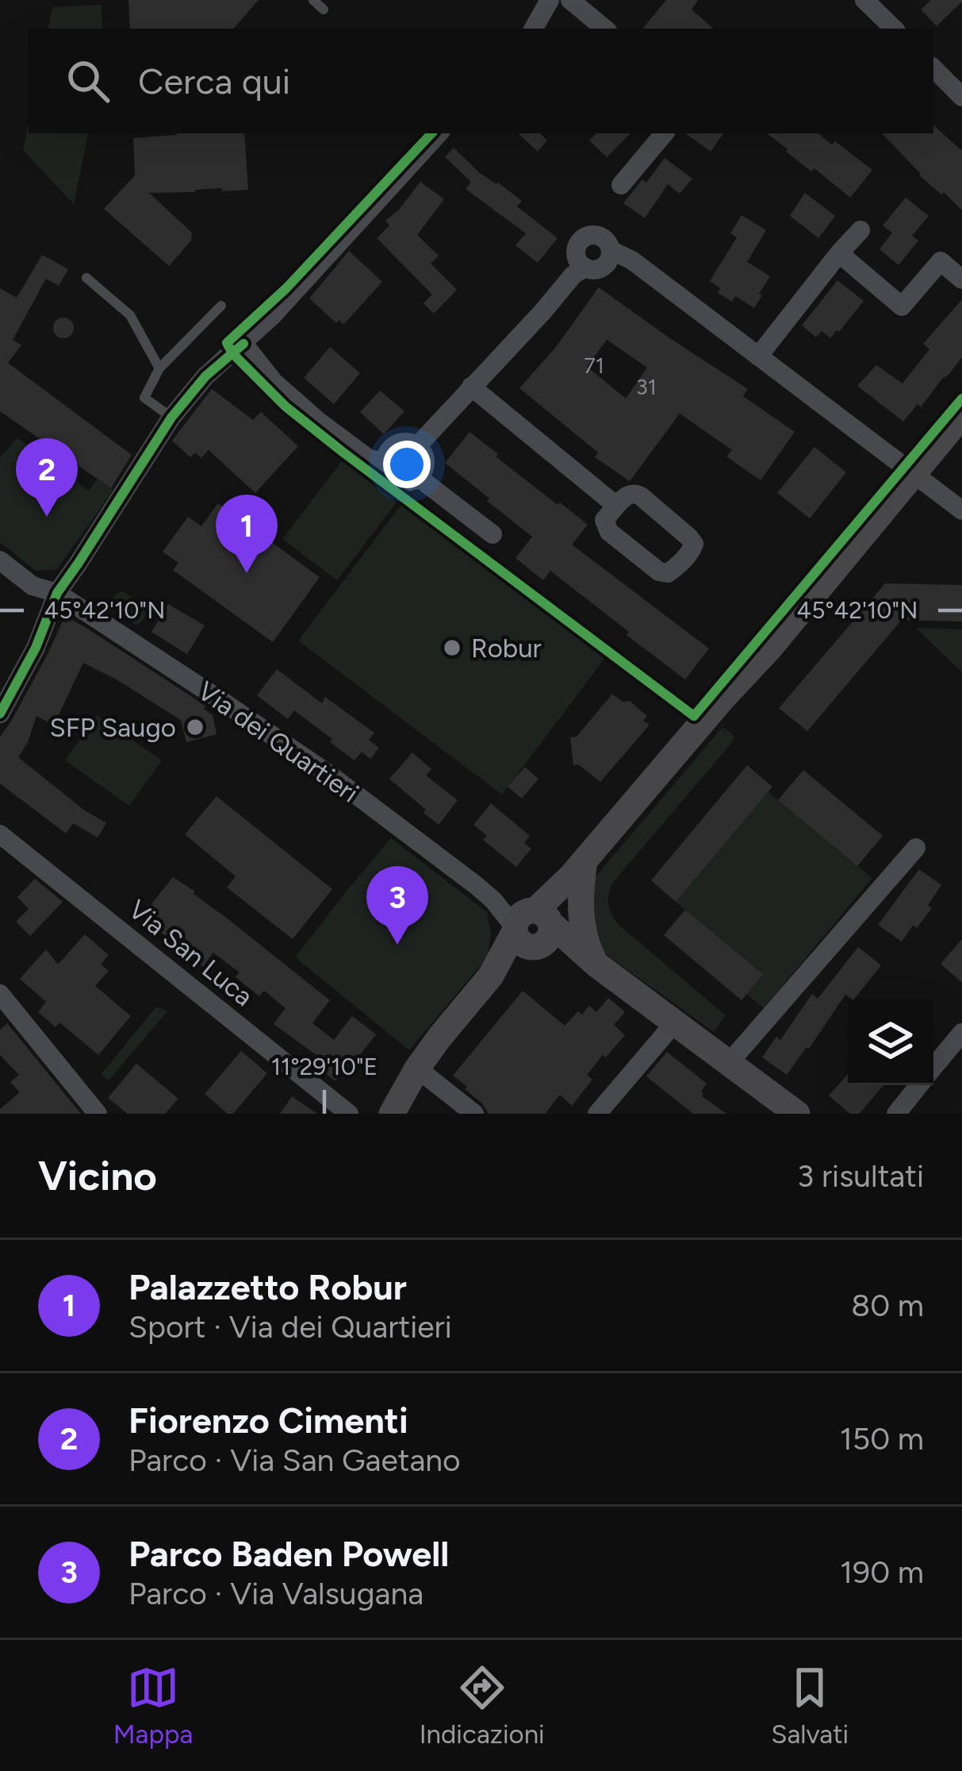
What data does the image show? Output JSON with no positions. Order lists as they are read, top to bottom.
{
  "streets": {
    "main road": ["Via dei Quartieri"],
    "street": ["Via San Luca"]
  },
  "places": ["Robur", "SFP Saugo"],
  "house_numbers": ["71", "31"],
  "page": {
    "search": "Cerca qui",
    "pins": ["2", "1", "3"],
    "heading": ["Vicino", "3 risultati"],
    "list": [
      {
        "mark": "1",
        "name": "Palazzetto Robur",
        "note": "Sport · Via dei Quartieri",
        "value": "80 m"
      },
      {
        "mark": "2",
        "name": "Fiorenzo Cimenti",
        "note": "Parco · Via San Gaetano",
        "value": "150 m"
      },
      {
        "mark": "3",
        "name": "Parco Baden Powell",
        "note": "Parco · Via Valsugana",
        "value": "190 m"
      }
    ],
    "nav": ["Mappa", "Indicazioni", "Salvati"]
  },
  "coordinates": ["45°42'10\"N", "11°29'10\"E"]
}
